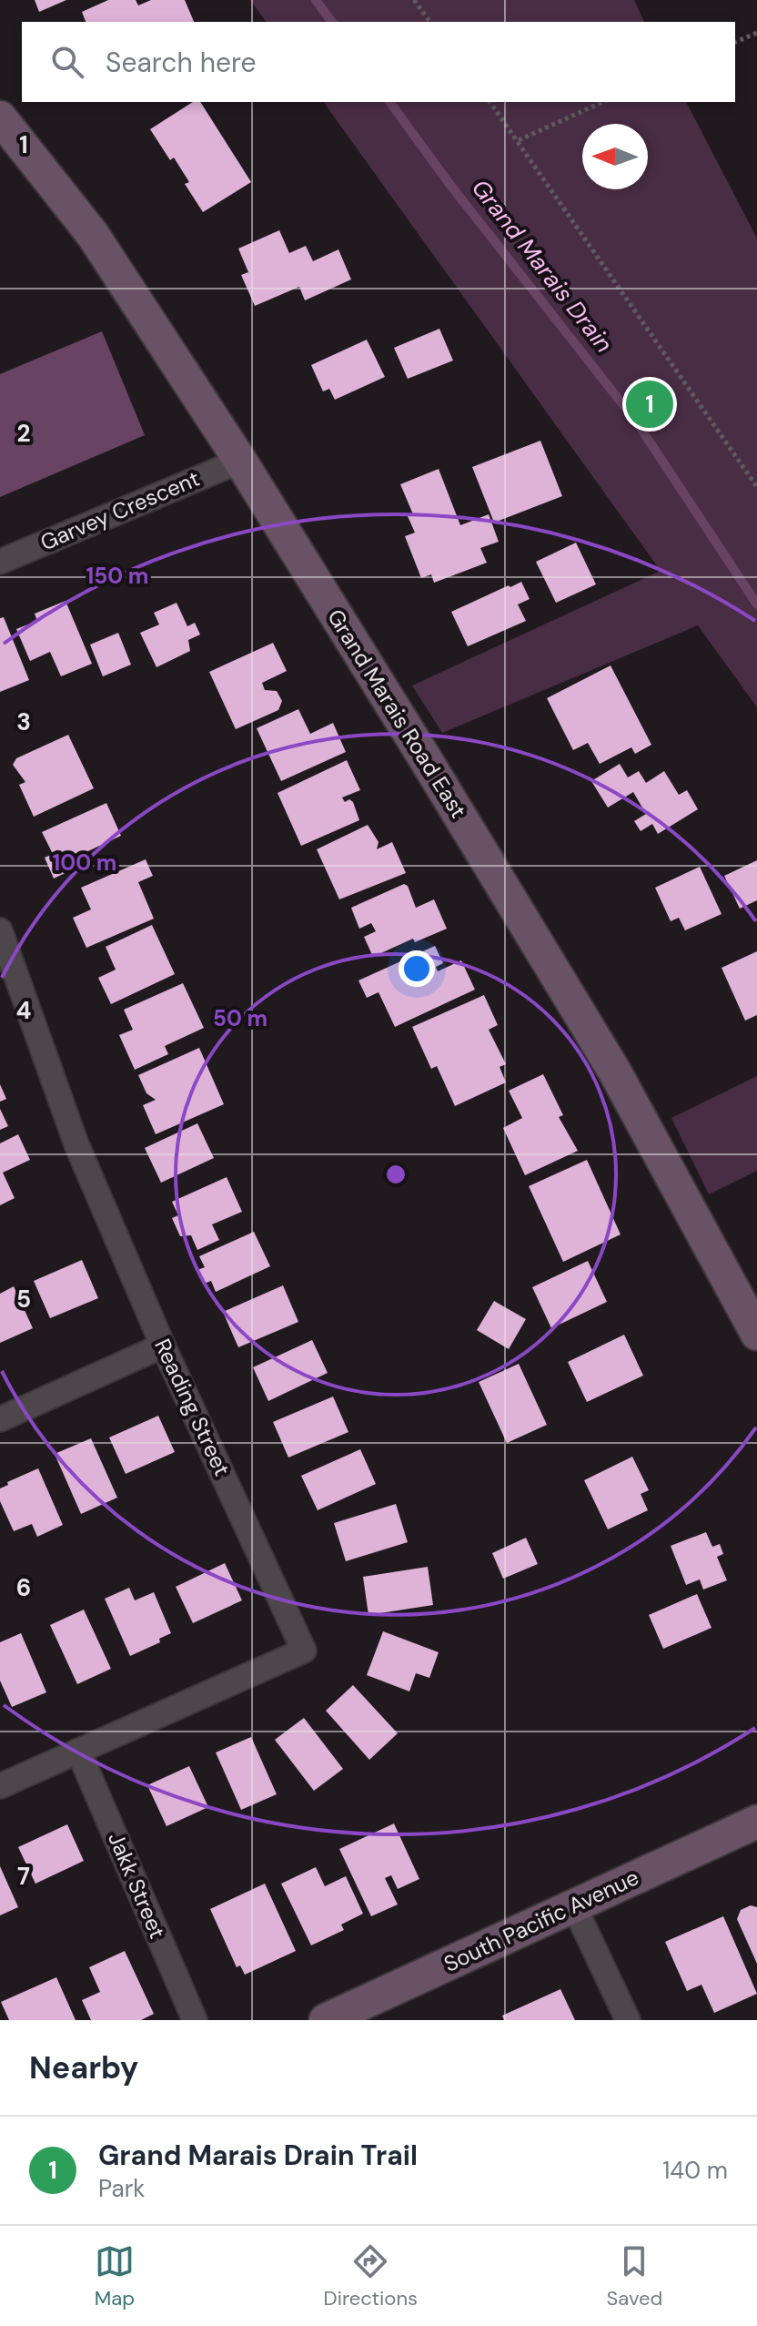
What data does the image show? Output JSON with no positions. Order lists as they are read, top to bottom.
{
  "streets": {
    "street": [
      "Garvey Crescent",
      "Grand Marais Road East",
      "Reading Street",
      "Jakk Street",
      "South Pacific Avenue"
    ]
  },
  "crossings": [
    ["Garvey Crescent", "Grand Marais Road East"],
    ["Reading Street", "Jakk Street"]
  ],
  "water": ["Grand Marais Drain"],
  "north": "left",
  "page": {
    "search": "Search here",
    "pins": "1",
    "heading": "Nearby",
    "list": [
      {
        "mark": "1",
        "name": "Grand Marais Drain Trail",
        "note": "Park",
        "value": "140 m"
      }
    ],
    "nav": ["Map", "Directions", "Saved"]
  },
  "grid": {
    "rows": [
      "1",
      "2",
      "3",
      "4",
      "5",
      "6",
      "7"
    ]
  },
  "rings": ["150 m", "100 m", "50 m"]
}
